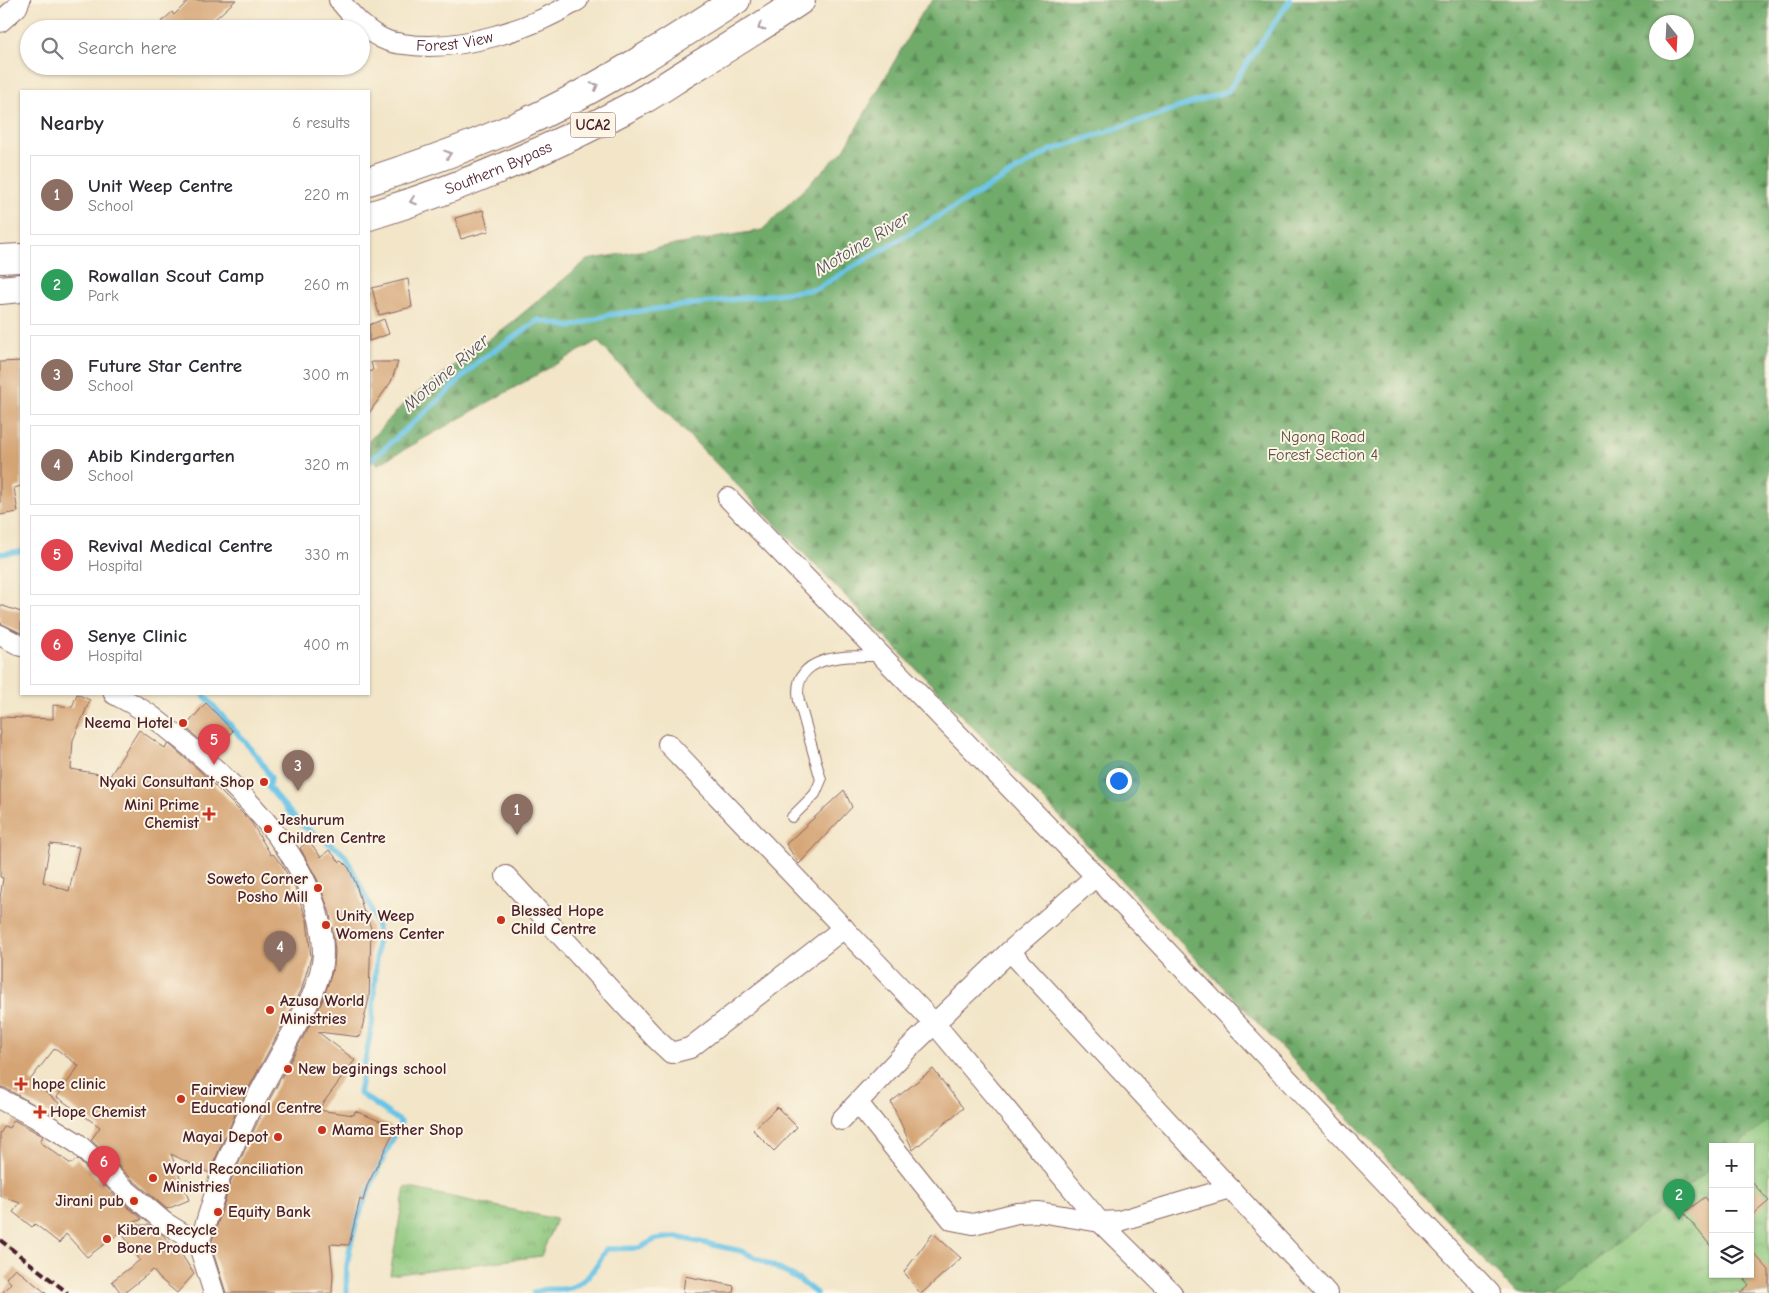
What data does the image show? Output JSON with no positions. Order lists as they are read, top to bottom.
{
  "streets": {
    "highway": ["UCA2", "Southern Bypass"],
    "street": ["Forest View"]
  },
  "water": ["Motoine River"],
  "parks": ["Ngong Road Forest Section 4"],
  "places": {
    "other": [
      "Neema Hotel",
      "Nyaki Consultant Shop",
      "Jeshurum Children Centre",
      "Soweto Corner Posho Mill",
      "Blessed Hope Child Centre",
      "Unity Weep Womens Center",
      "Azusa World Ministries",
      "New beginings school",
      "Fairview Educational Centre",
      "Mama Esther Shop",
      "Mayai Depot",
      "World Reconciliation Ministries",
      "Jirani pub",
      "Equity Bank",
      "Kibera Recycle Bone Products"
    ],
    "health": ["Mini Prime Chemist", "hope clinic", "Hope Chemist"]
  },
  "north": "bottom",
  "page": {
    "search": "Search here",
    "heading": ["Nearby", "6 results"],
    "list": [
      {
        "mark": "1",
        "name": "Unit Weep Centre",
        "note": "School",
        "value": "220 m"
      },
      {
        "mark": "2",
        "name": "Rowallan Scout Camp",
        "note": "Park",
        "value": "260 m"
      },
      {
        "mark": "3",
        "name": "Future Star Centre",
        "note": "School",
        "value": "300 m"
      },
      {
        "mark": "4",
        "name": "Abib Kindergarten",
        "note": "School",
        "value": "320 m"
      },
      {
        "mark": "5",
        "name": "Revival Medical Centre",
        "note": "Hospital",
        "value": "330 m"
      },
      {
        "mark": "6",
        "name": "Senye Clinic",
        "note": "Hospital",
        "value": "400 m"
      }
    ],
    "pins": [
      "5",
      "3",
      "1",
      "4",
      "6",
      "2"
    ],
    "map_buttons": ["+", "−"]
  }
}
